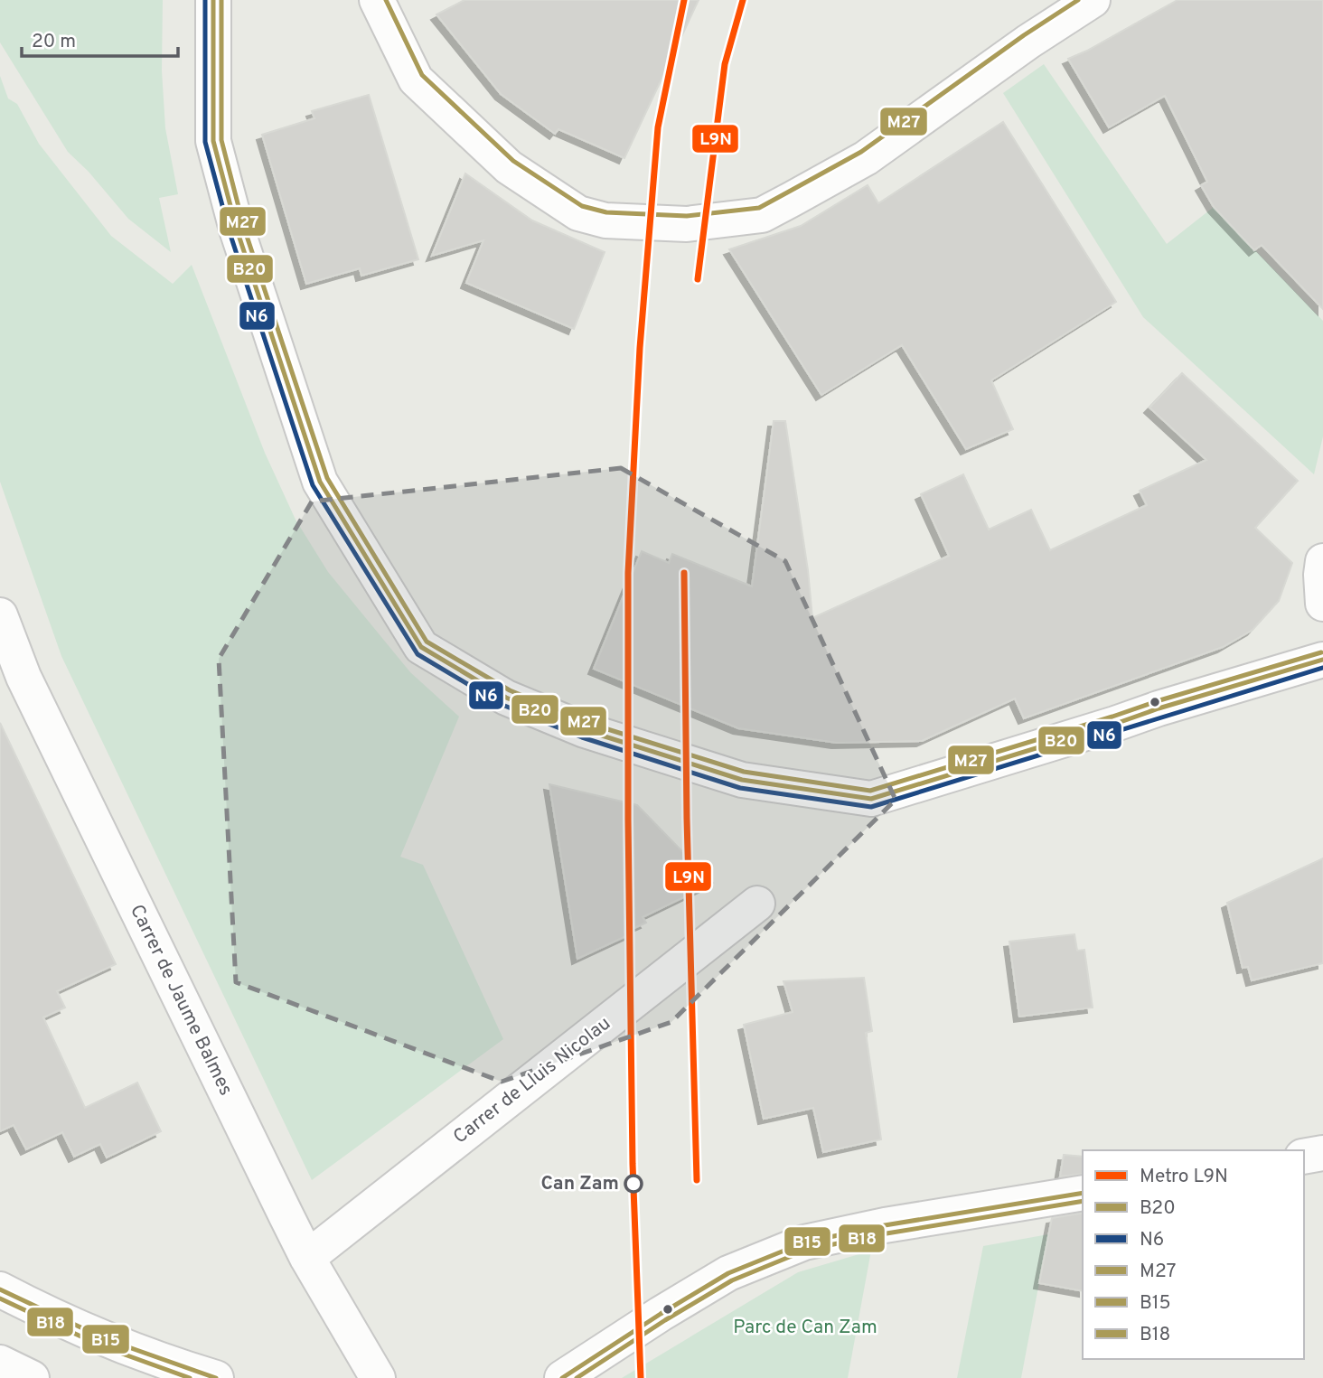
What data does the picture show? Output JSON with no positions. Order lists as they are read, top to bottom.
{
  "streets": {
    "street": ["Carrer de Jaume Balmes", "Carrer de Lluis Nicolau"]
  },
  "crossings": [
    ["Carrer de Jaume Balmes", "Carrer de Lluis Nicolau"]
  ],
  "parks": ["Parc de Can Zam"],
  "places": ["Can Zam"],
  "lines": [
    "metro line L9N",
    "transit line B20",
    "transit line N6",
    "transit line M27",
    "transit line B15",
    "transit line B18"
  ],
  "legend": [
    "Metro L9N",
    "B20",
    "N6",
    "M27",
    "B15",
    "B18"
  ],
  "scale_bar": "20 m"
}
